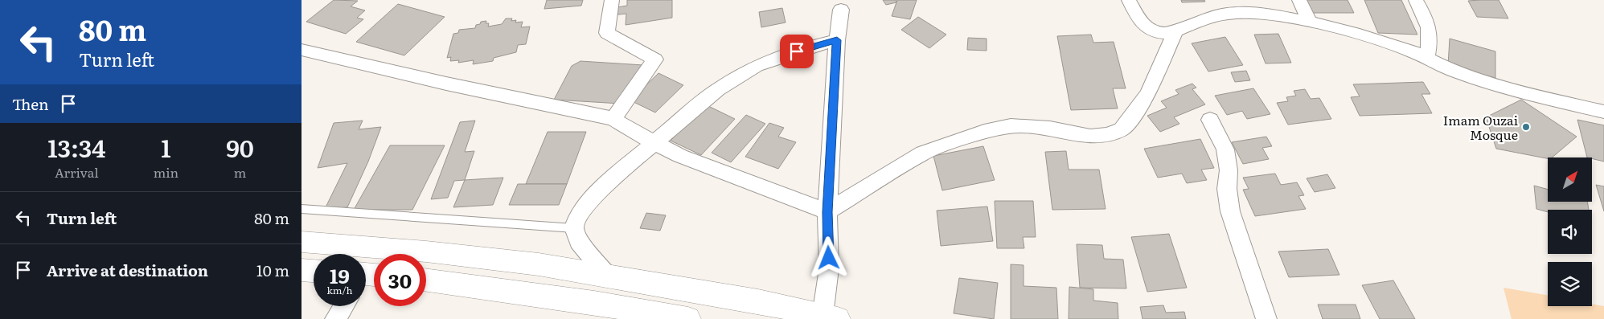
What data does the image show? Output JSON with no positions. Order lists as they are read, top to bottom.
{
  "places": ["Imam Ouzai Mosque"],
  "north": "top right",
  "page": {
    "turn": ["80 m", "Turn left"],
    "then": "Then",
    "eta": [
      "13:34",
      "Arrival",
      "1",
      "min",
      "90",
      "m"
    ],
    "list": [
      {
        "name": "Turn left",
        "value": "80 m"
      },
      {
        "name": "Arrive at destination",
        "value": "10 m"
      }
    ],
    "speed": "19 km/h",
    "limit": "30"
  }
}
